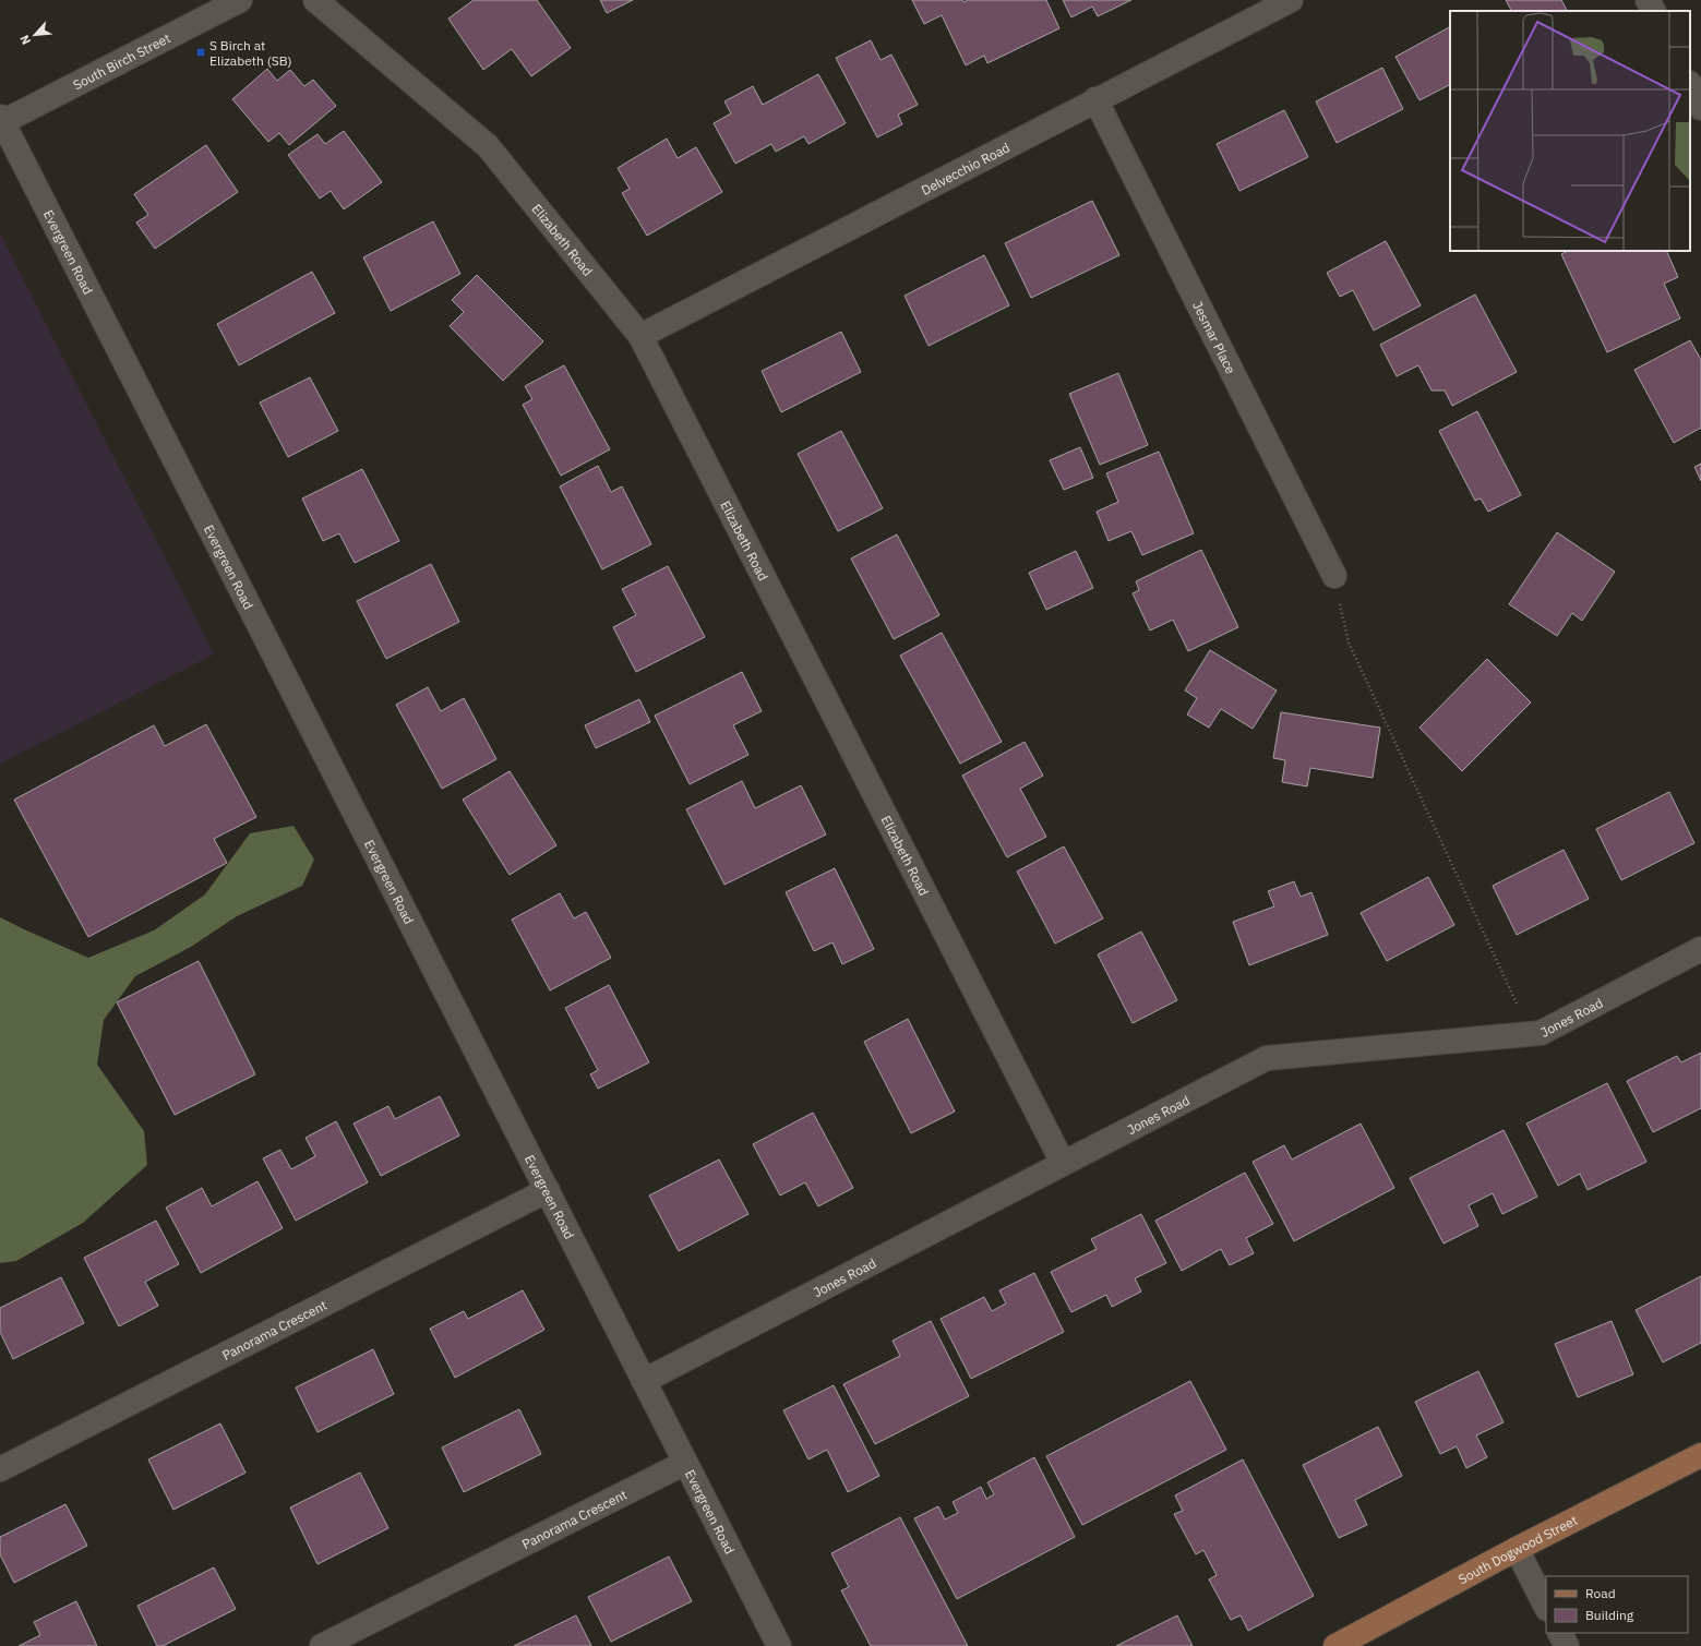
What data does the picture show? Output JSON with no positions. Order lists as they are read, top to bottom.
{
  "streets": {
    "main road": ["South Dogwood Street"],
    "street": [
      "South Birch Street",
      "Delvecchio Road",
      "Elizabeth Road",
      "Evergreen Road",
      "Jesmar Place",
      "Jones Road",
      "Panorama Crescent"
    ]
  },
  "crossings": [
    ["South Birch Street", "Evergreen Road"],
    ["Delvecchio Road", "Elizabeth Road"],
    ["Delvecchio Road", "Jesmar Place"],
    ["Elizabeth Road", "Jones Road"],
    ["Evergreen Road", "Jones Road"],
    ["Evergreen Road", "Panorama Crescent"]
  ],
  "places": {
    "transit": ["S Birch at Elizabeth (SB)"]
  },
  "legend": ["Road", "Building"],
  "north": "bottom left"
}
